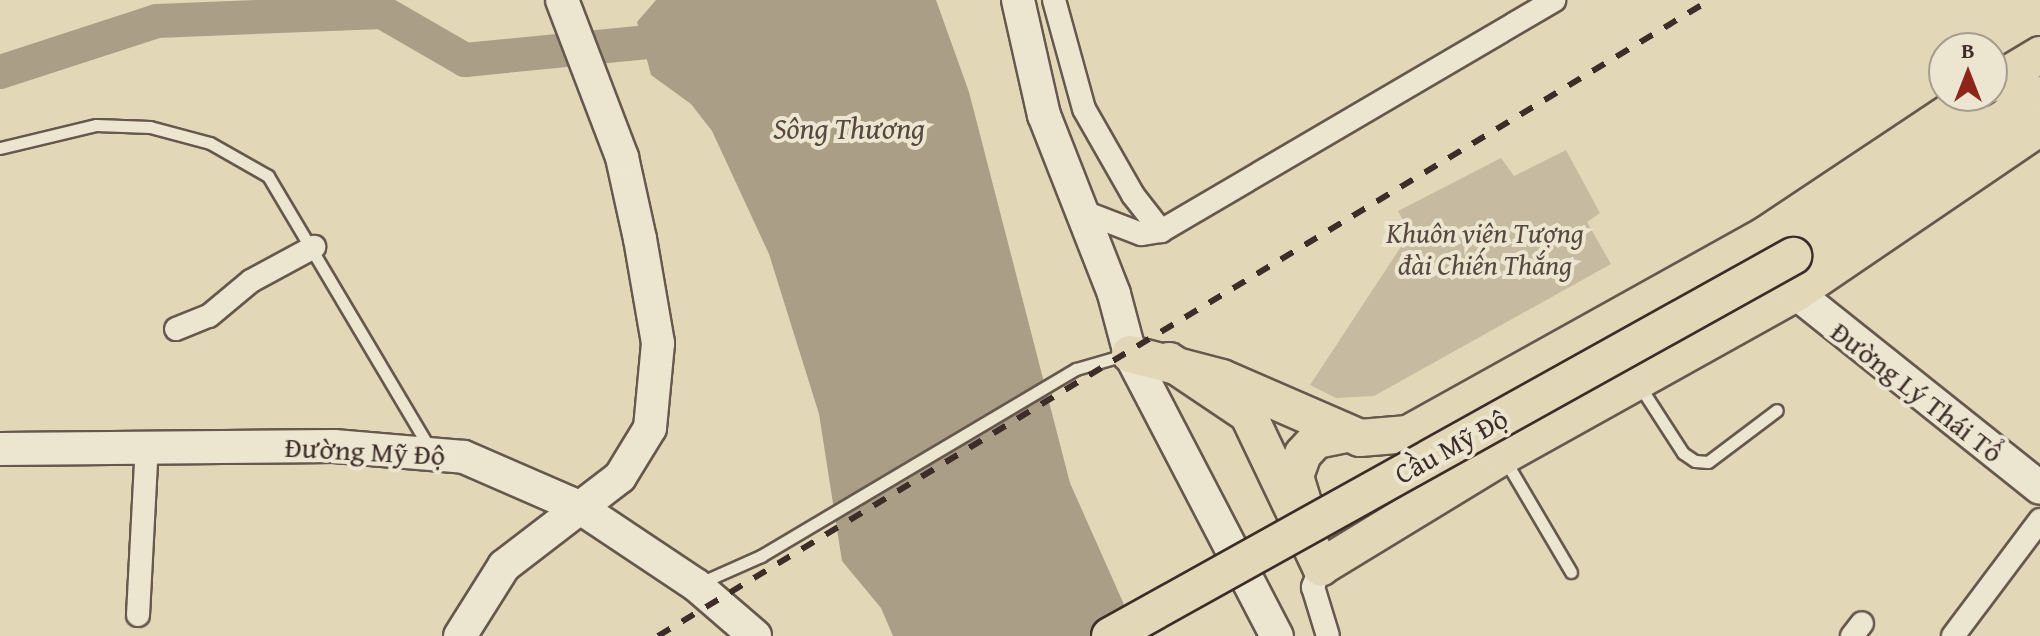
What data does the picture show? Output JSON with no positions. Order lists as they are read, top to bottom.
{
  "streets": {
    "main road": ["Cầu Mỹ Độ"],
    "street": ["Đường Lý Thái Tổ", "Đường Mỹ Độ"]
  },
  "water": ["Sông Thương"],
  "parks": ["Khuôn viên Tượng đài Chiến Thắng"],
  "north": "top"
}
